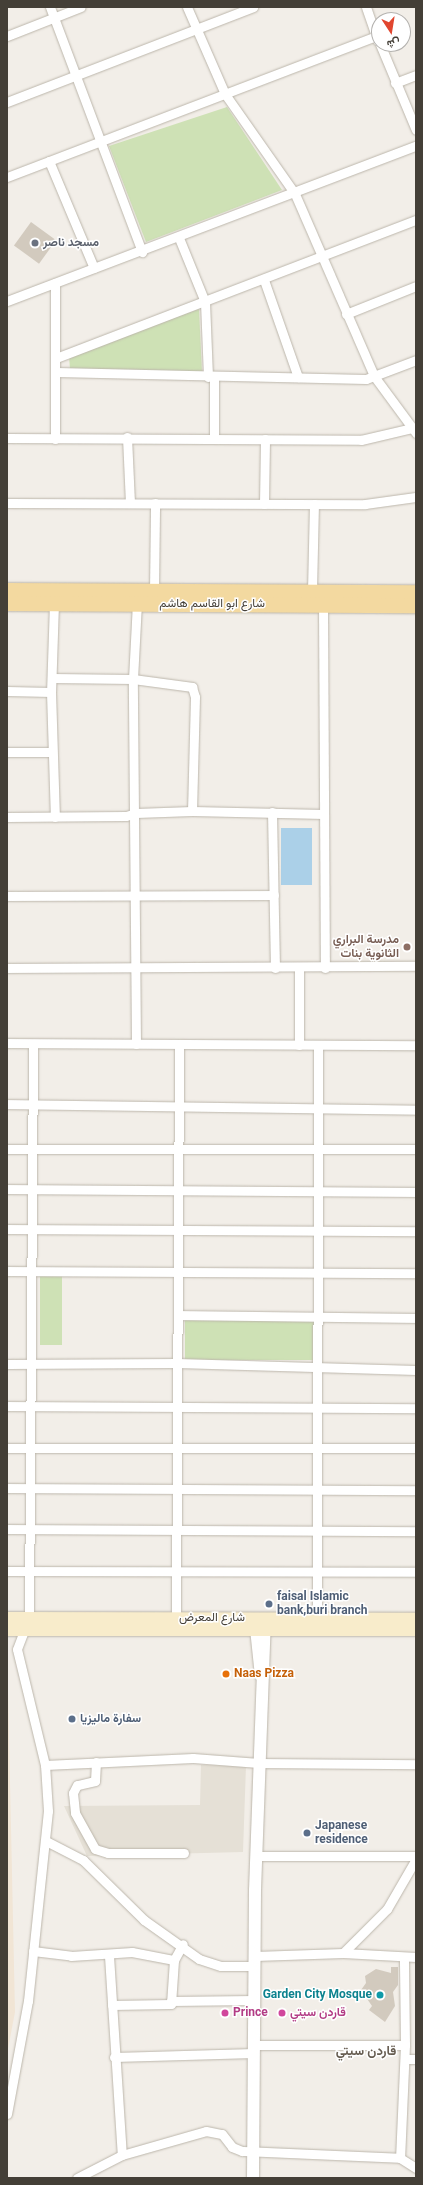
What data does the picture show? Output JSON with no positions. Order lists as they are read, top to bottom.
{
  "streets": {
    "main road": ["شارع ابو القاسم هاشم", "شارع المعرض"]
  },
  "districts": ["قاردن سيتي"],
  "places": [
    "مسجد ناصر",
    "مدرسة البراري الثانوية بنات",
    "faisal Islamic bank,buri branch",
    "Naas Pizza",
    "سفارة ماليزيا",
    "Japanese residence",
    "Garden City Mosque",
    "Prince",
    "قاردن سيتي"
  ],
  "north": "bottom"
}
